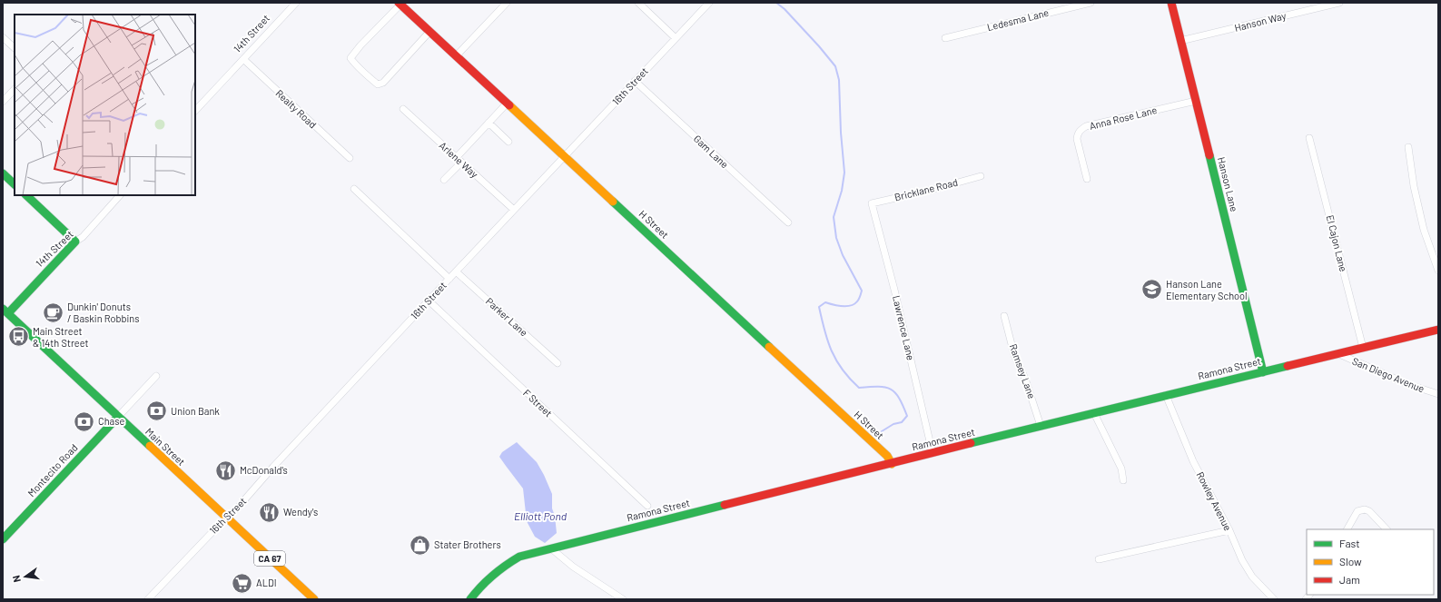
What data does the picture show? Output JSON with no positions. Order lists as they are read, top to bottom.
{
  "streets": {
    "main road": [
      "14th Street",
      "Hanson Lane",
      "H Street",
      "Ramona Street",
      "Main Street",
      "Montecito Road",
      "CA 67"
    ],
    "street": [
      "Ledesma Lane",
      "Hanson Way",
      "16th Street",
      "Realty Road",
      "Anna Rose Lane",
      "Gam Lane",
      "Arlene Way",
      "Bricklane Road",
      "El Cajon Lane",
      "Parker Lane",
      "Lawrence Lane",
      "Ramsey Lane",
      "San Diego Avenue",
      "F Street",
      "Rowley Avenue"
    ]
  },
  "crossings": [
    ["Hanson Way", "Hanson Lane"],
    ["14th Street", "Realty Road"],
    ["14th Street", "Main Street"],
    ["16th Street", "Gam Lane"],
    ["16th Street", "Arlene Way"],
    ["16th Street", "H Street"],
    ["16th Street", "Parker Lane"],
    ["16th Street", "F Street"],
    ["16th Street", "Main Street"],
    ["Anna Rose Lane", "Hanson Lane"],
    ["Hanson Lane", "Ramona Street"],
    ["Bricklane Road", "Lawrence Lane"],
    ["H Street", "Ramona Street"],
    ["El Cajon Lane", "Ramona Street"],
    ["Lawrence Lane", "Ramona Street"],
    ["Ramona Street", "Ramsey Lane"],
    ["Ramona Street", "San Diego Avenue"],
    ["Ramona Street", "Rowley Avenue"],
    ["Main Street", "Montecito Road"]
  ],
  "water": ["Elliott Pond"],
  "places": {
    "school or university": ["Hanson Lane Elementary School"],
    "cafe": ["Dunkin' Donuts / Baskin Robbins"],
    "bus stop": ["Main Street & 14th Street"],
    "bank": ["Union Bank", "Chase"],
    "restaurant": ["McDonald's", "Wendy's"],
    "shop": ["Stater Brothers"],
    "supermarket": ["ALDI"]
  },
  "legend": ["Fast", "Slow", "Jam"],
  "north": "left"
}
